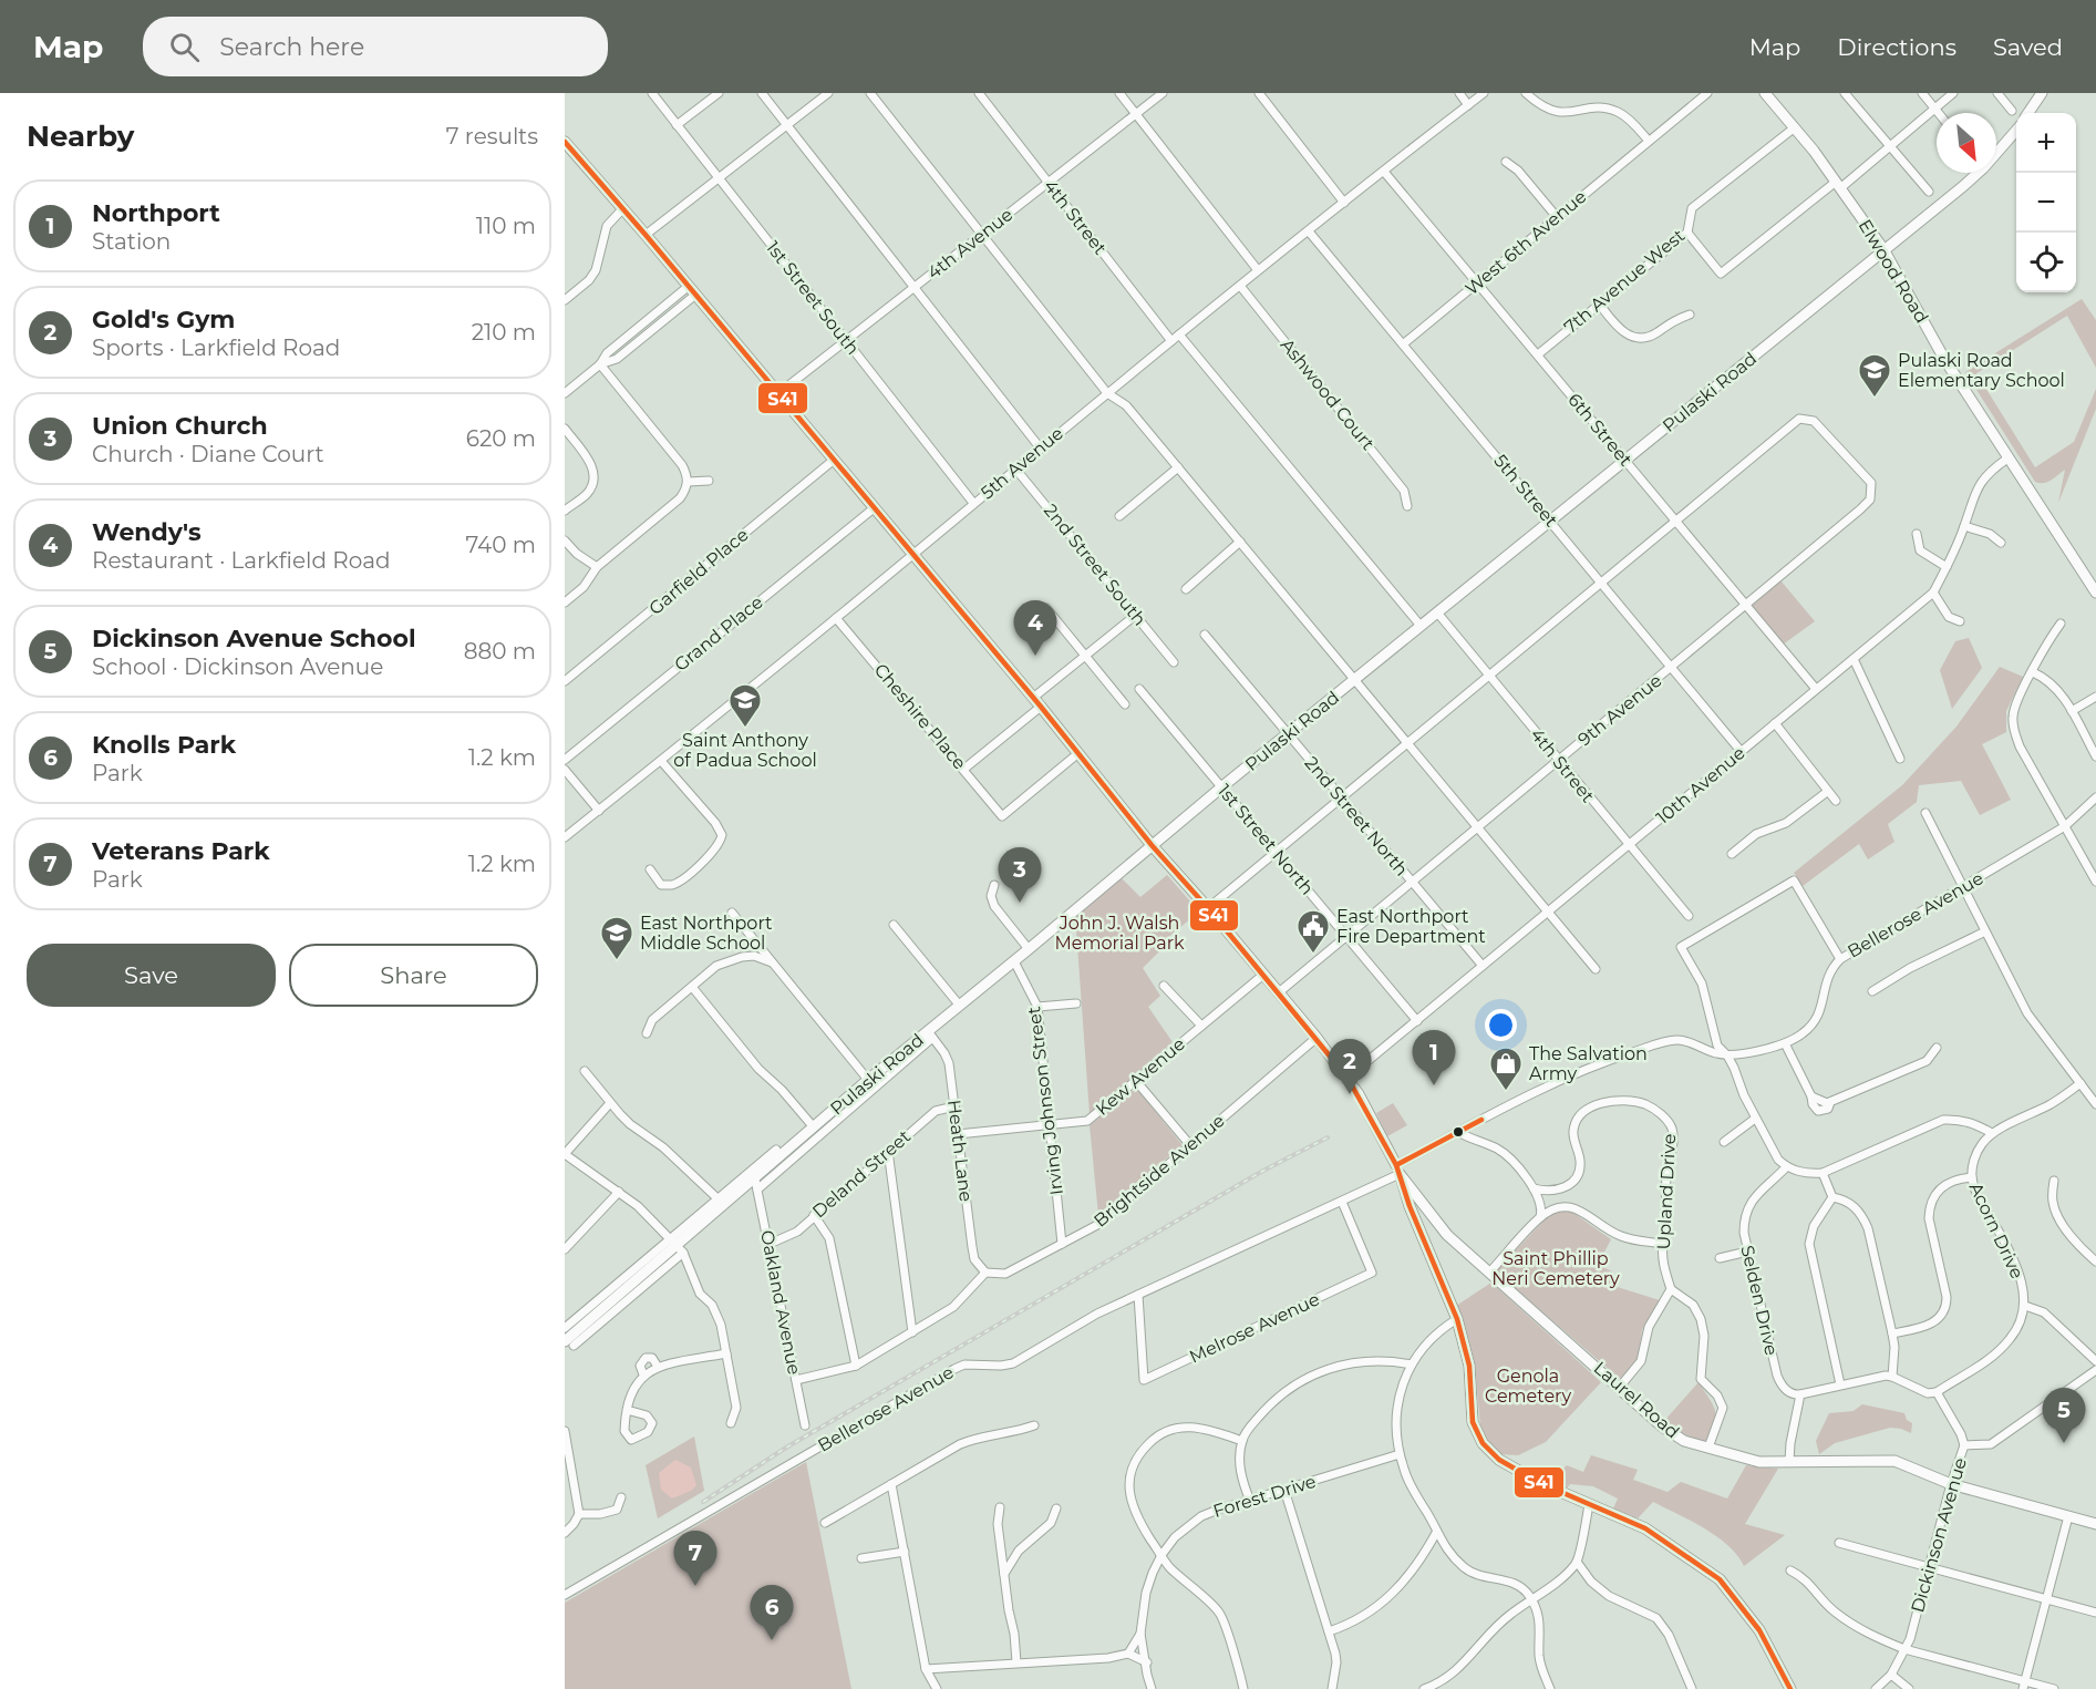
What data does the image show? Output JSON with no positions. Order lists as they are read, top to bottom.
{
  "streets": {
    "main road": ["Elwood Road", "Pulaski Road", "Laurel Road"],
    "street": [
      "4th Street",
      "West 6th Avenue",
      "4th Avenue",
      "7th Avenue West",
      "1st Street South",
      "Ashwood Court",
      "6th Street",
      "5th Avenue",
      "5th Street",
      "2nd Street South",
      "Garfield Place",
      "Grand Place",
      "9th Avenue",
      "Cheshire Place",
      "10th Avenue",
      "2nd Street North",
      "1st Street North",
      "Bellerose Avenue",
      "Kew Avenue",
      "Irving Johnson Street",
      "Heath Lane",
      "Brightside Avenue",
      "Deland Street",
      "Upland Drive",
      "Acorn Drive",
      "Selden Drive",
      "Oakland Avenue",
      "Melrose Avenue",
      "Forest Drive",
      "Dickinson Avenue"
    ]
  },
  "crossings": [
    ["4th Street", "4th Avenue"],
    ["4th Street", "Pulaski Road"],
    ["4th Street", "5th Avenue"],
    ["4th Street", "9th Avenue"],
    ["4th Street", "10th Avenue"],
    ["West 6th Avenue", "6th Street"],
    ["West 6th Avenue", "5th Street"],
    ["4th Avenue", "1st Street South"],
    ["Elwood Road", "7th Avenue West"],
    ["Elwood Road", "Pulaski Road"],
    ["Elwood Road", "10th Avenue"],
    ["7th Avenue West", "6th Street"],
    ["1st Street South", "5th Avenue"],
    ["Pulaski Road", "6th Street"],
    ["Pulaski Road", "5th Street"],
    ["Pulaski Road", "2nd Street North"],
    ["Pulaski Road", "1st Street North"],
    ["Pulaski Road", "Irving Johnson Street"],
    ["Pulaski Road", "Heath Lane"],
    ["Pulaski Road", "Oakland Avenue"],
    ["Ashwood Court", "5th Avenue"],
    ["6th Street", "5th Avenue"],
    ["6th Street", "9th Avenue"],
    ["6th Street", "10th Avenue"],
    ["5th Avenue", "5th Street"],
    ["5th Avenue", "2nd Street South"],
    ["5th Avenue", "Cheshire Place"],
    ["5th Street", "9th Avenue"],
    ["5th Street", "10th Avenue"],
    ["9th Avenue", "2nd Street North"],
    ["9th Avenue", "1st Street North"],
    ["10th Avenue", "2nd Street North"],
    ["10th Avenue", "1st Street North"],
    ["Bellerose Avenue", "Melrose Avenue"],
    ["Bellerose Avenue", "Laurel Road"],
    ["Kew Avenue", "Irving Johnson Street"],
    ["Kew Avenue", "Heath Lane"],
    ["Irving Johnson Street", "Brightside Avenue"],
    ["Heath Lane", "Brightside Avenue"],
    ["Heath Lane", "Deland Street"],
    ["Deland Street", "Oakland Avenue"],
    ["Laurel Road", "Dickinson Avenue"]
  ],
  "parks": ["John J. Walsh Memorial Park", "Saint Phillip Neri Cemetery", "Genola Cemetery"],
  "places": {
    "school or university": ["Pulaski Road Elementary School", "Saint Anthony of Padua School", "East Northport Middle School"],
    "public building": ["East Northport Fire Department"],
    "shop": ["The Salvation Army"]
  },
  "lines": ["transit line S41"],
  "north": "bottom right",
  "page": {
    "header": "Map",
    "search": "Search here",
    "nav": ["Map", "Directions", "Saved"],
    "heading": ["Nearby", "7 results"],
    "map_buttons": ["+", "−"],
    "list": [
      {
        "mark": "1",
        "name": "Northport",
        "note": "Station",
        "value": "110 m"
      },
      {
        "mark": "2",
        "name": "Gold's Gym",
        "note": "Sports · Larkfield Road",
        "value": "210 m"
      },
      {
        "mark": "3",
        "name": "Union Church",
        "note": "Church · Diane Court",
        "value": "620 m"
      },
      {
        "mark": "4",
        "name": "Wendy's",
        "note": "Restaurant · Larkfield Road",
        "value": "740 m"
      },
      {
        "mark": "5",
        "name": "Dickinson Avenue School",
        "note": "School · Dickinson Avenue",
        "value": "880 m"
      },
      {
        "mark": "6",
        "name": "Knolls Park",
        "note": "Park",
        "value": "1.2 km"
      },
      {
        "mark": "7",
        "name": "Veterans Park",
        "note": "Park",
        "value": "1.2 km"
      }
    ],
    "pins": [
      "4",
      "3",
      "1",
      "2",
      "5",
      "7",
      "6"
    ],
    "buttons": ["Save", "Share"]
  }
}
